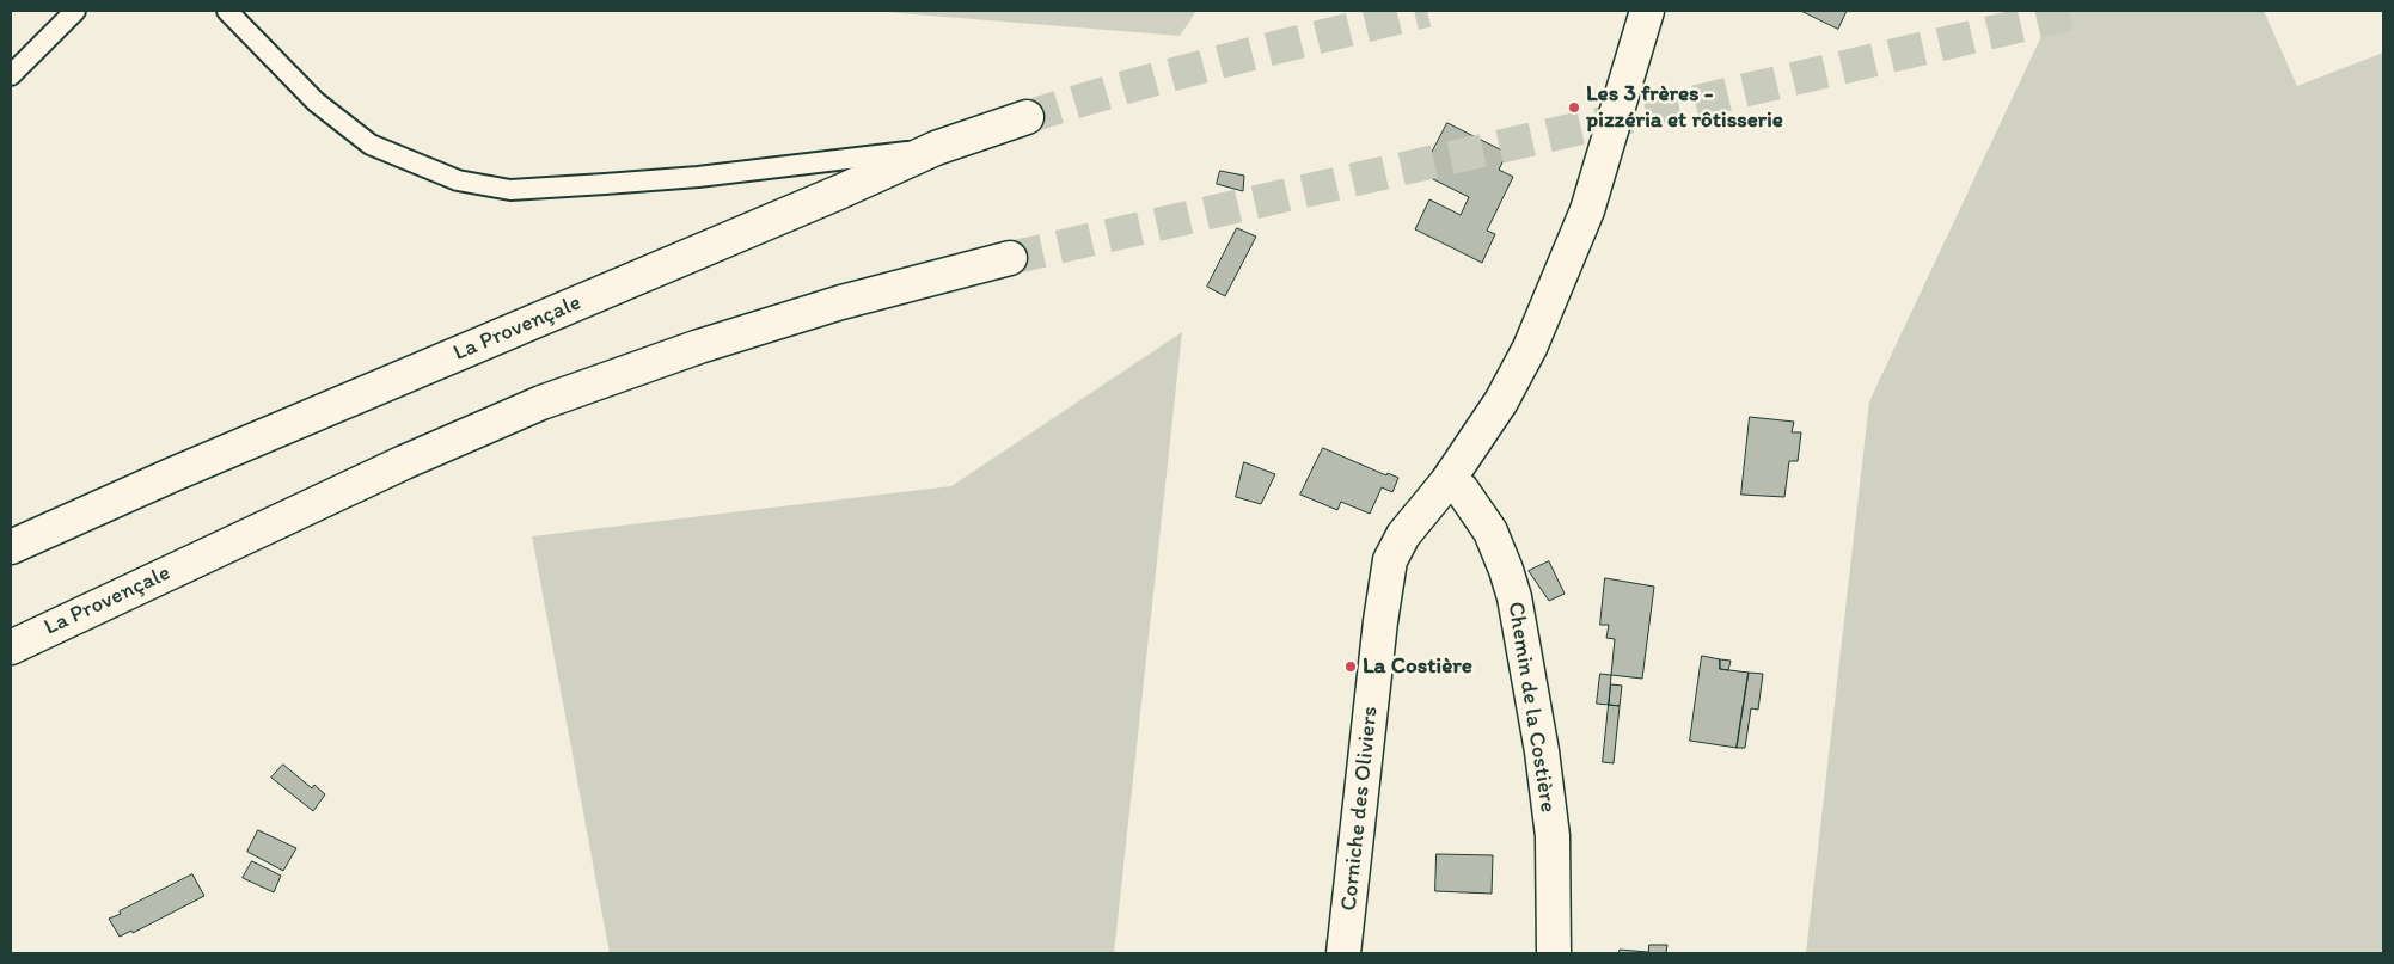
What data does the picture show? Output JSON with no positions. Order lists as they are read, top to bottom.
{
  "streets": {
    "main road": ["La Provençale", "Chemin de la Costière", "Corniche des Oliviers"]
  },
  "crossings": [
    ["Chemin de la Costière", "Corniche des Oliviers"]
  ],
  "places": ["Les 3 frères - pizzéria et rôtisserie", "La Costière"]
}
